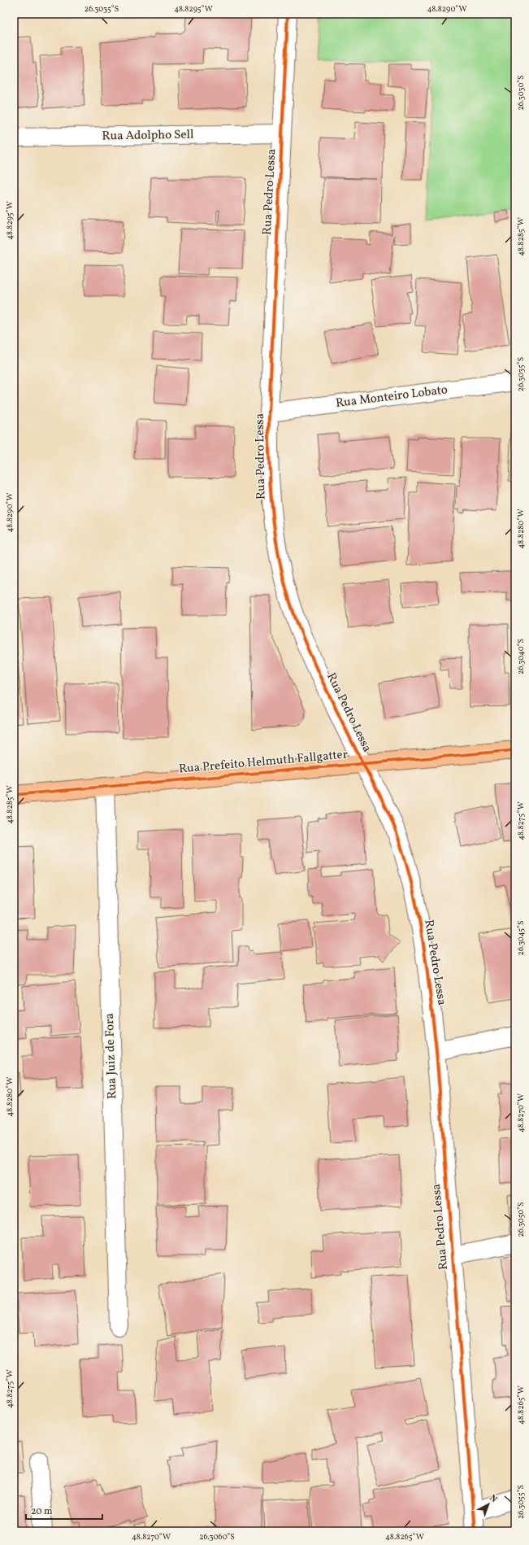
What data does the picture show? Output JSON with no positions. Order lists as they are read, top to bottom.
{
  "streets": {
    "main road": ["Rua Prefeito Helmuth Fallgatter"],
    "street": [
      "Rua Adolpho Sell",
      "Rua Pedro Lessa",
      "Rua Monteiro Lobato",
      "Rua Juiz de Fora"
    ]
  },
  "crossings": [
    ["Rua Adolpho Sell", "Rua Pedro Lessa"],
    ["Rua Pedro Lessa", "Rua Monteiro Lobato"],
    ["Rua Pedro Lessa", "Rua Prefeito Helmuth Fallgatter"],
    ["Rua Prefeito Helmuth Fallgatter", "Rua Juiz de Fora"]
  ],
  "scale_bar": "20 m",
  "north": "top right",
  "coordinates": [
    "26.3035°S",
    "48.8295°W",
    "48.8290°W",
    "26.3030°S",
    "48.8285°W",
    "48.8280°W",
    "26.3040°S",
    "48.8275°W",
    "26.3045°S",
    "48.8270°W",
    "26.3050°S",
    "48.8265°W",
    "26.3055°S",
    "26.3060°S"
  ]
}
